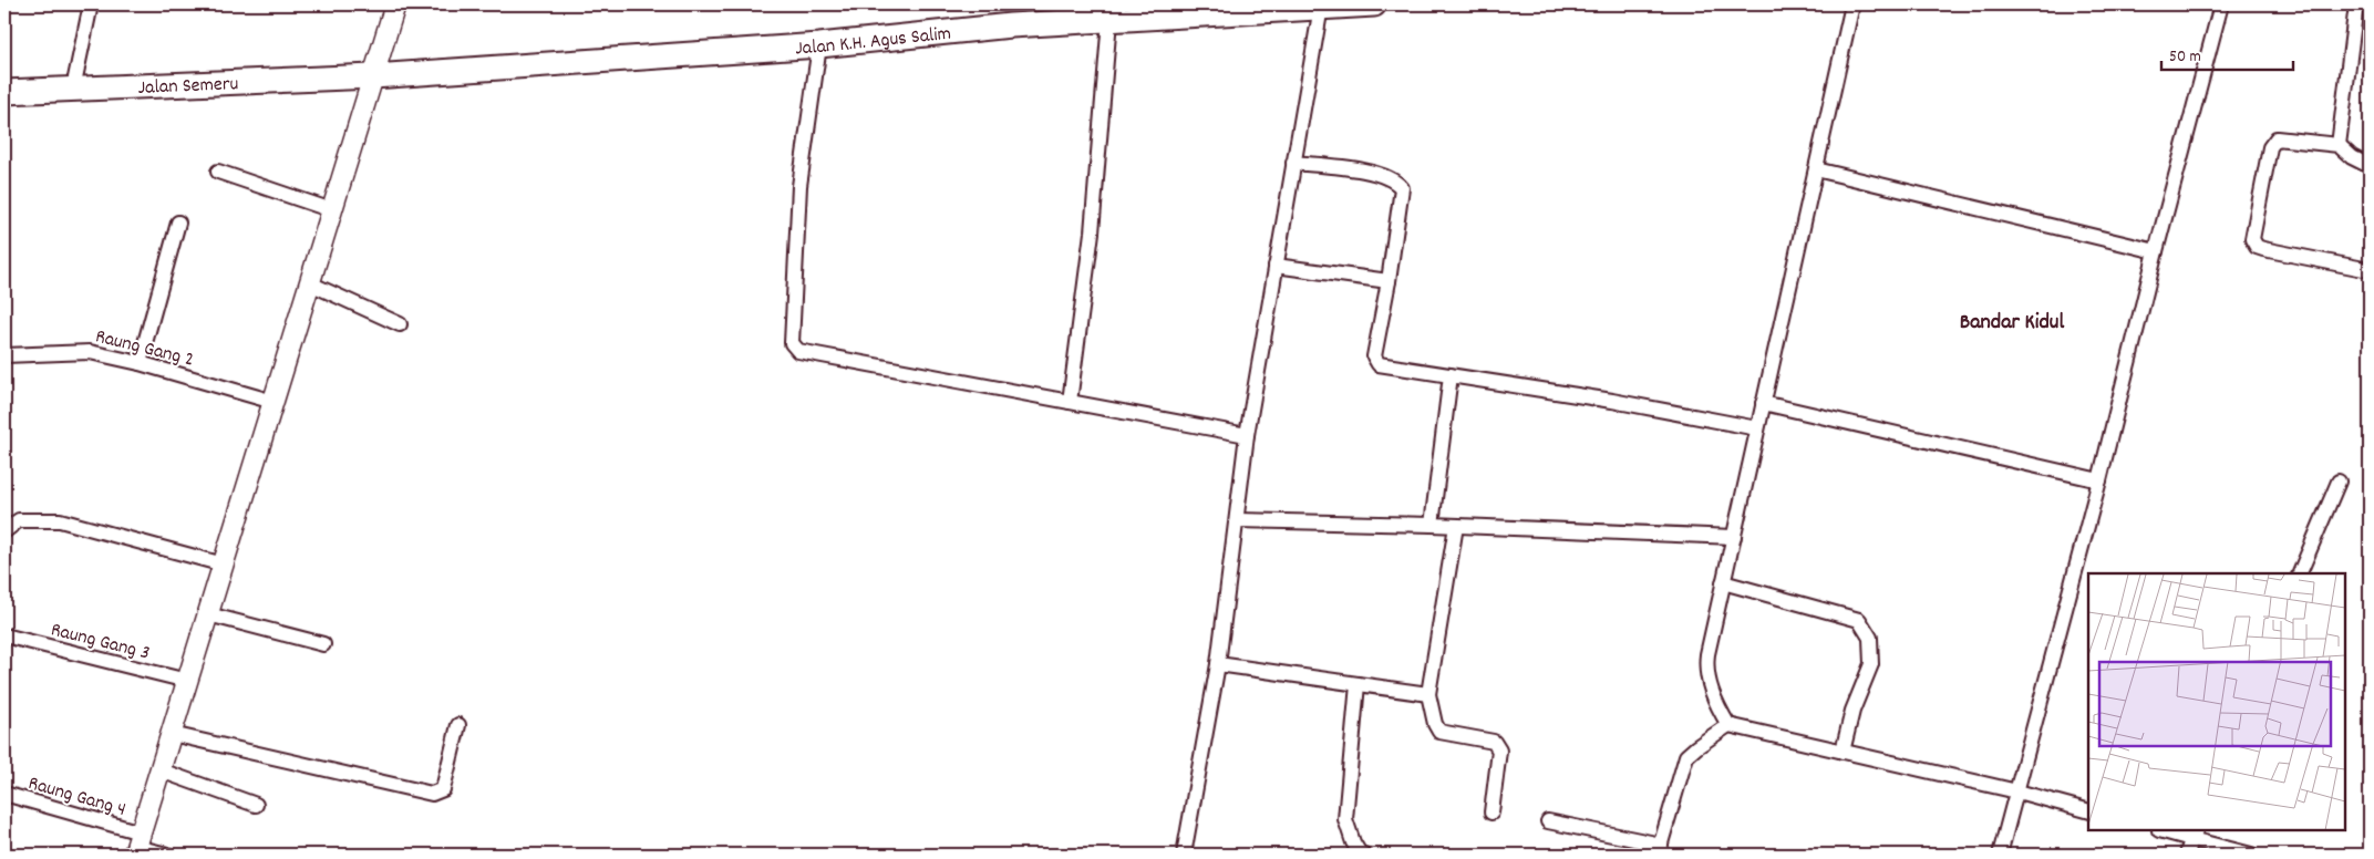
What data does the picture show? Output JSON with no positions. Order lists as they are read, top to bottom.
{
  "streets": {
    "highway": ["Jalan K.H. Agus Salim", "Jalan Semeru"],
    "street": ["Raung Gang 2", "Raung Gang 3", "Raung Gang 4"]
  },
  "crossings": [
    ["Jalan K.H. Agus Salim", "Jalan Semeru"]
  ],
  "districts": ["Bandar Kidul"],
  "scale_bar": "50 m"
}
